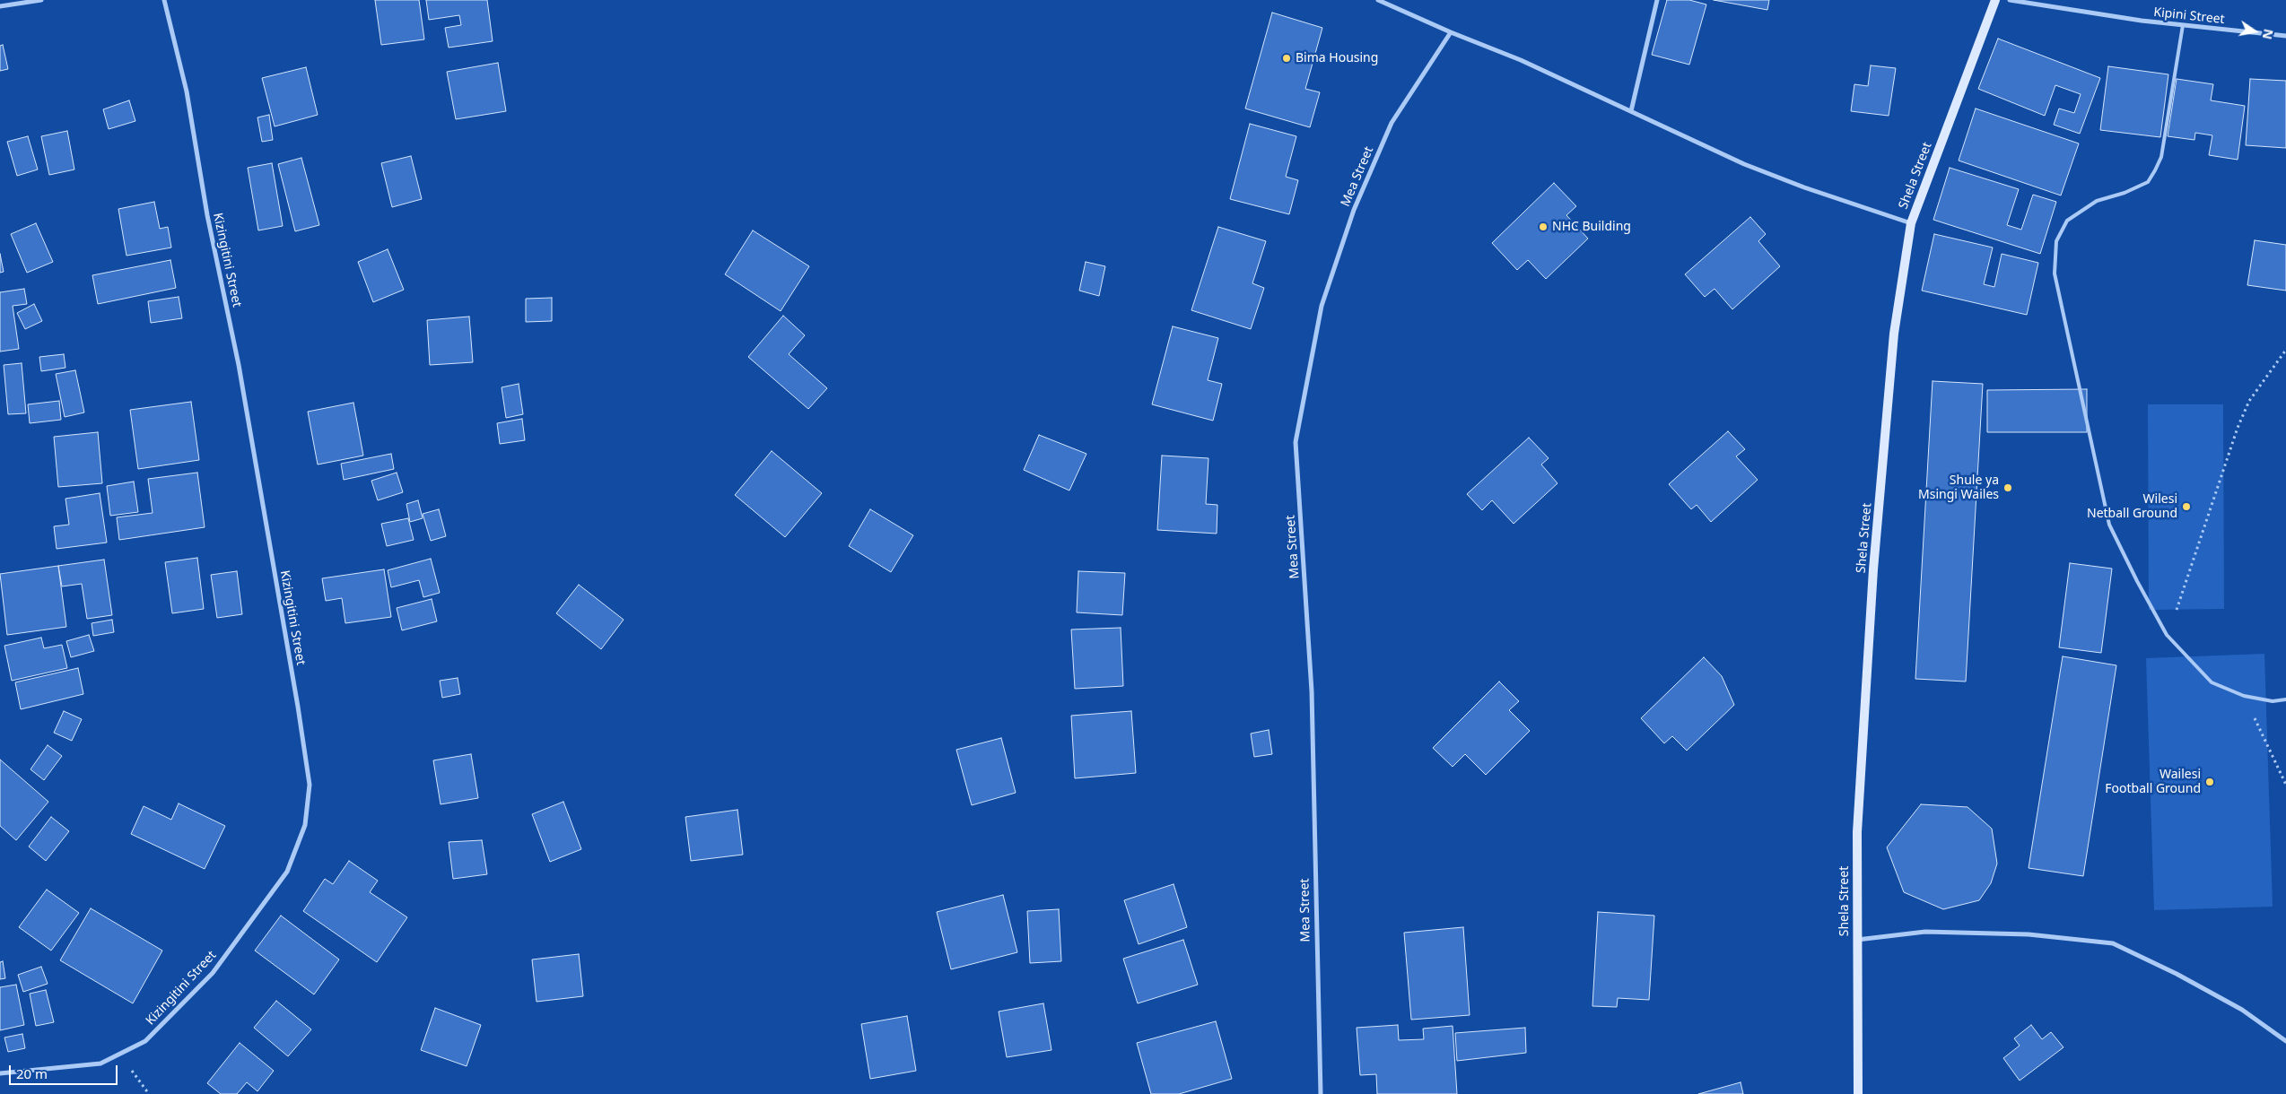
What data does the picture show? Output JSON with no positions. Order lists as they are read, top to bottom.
{
  "streets": {
    "main road": ["Shela Street"],
    "street": ["Kipini Street", "Mea Street", "Kizingitini Street"]
  },
  "places": [
    "Bima Housing",
    "NHC Building",
    "Shule ya Msingi Wailes",
    "Wilesi Netball Ground",
    "Wailesi Football Ground"
  ],
  "scale_bar": "20 m",
  "north": "right"
}
